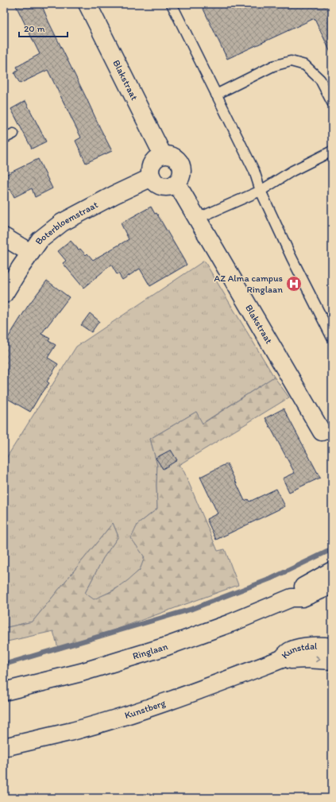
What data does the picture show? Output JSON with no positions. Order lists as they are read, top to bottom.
{
  "streets": {
    "street": [
      "Blakstraat",
      "Boterbloemstraat",
      "Ringlaan",
      "Kunstdal",
      "Kunstberg"
    ]
  },
  "crossings": [
    ["Blakstraat", "Boterbloemstraat"],
    ["Kunstdal", "Kunstberg"]
  ],
  "places": {
    "hospital": ["AZ Alma campus Ringlaan"]
  },
  "scale_bar": "20 m"
}
